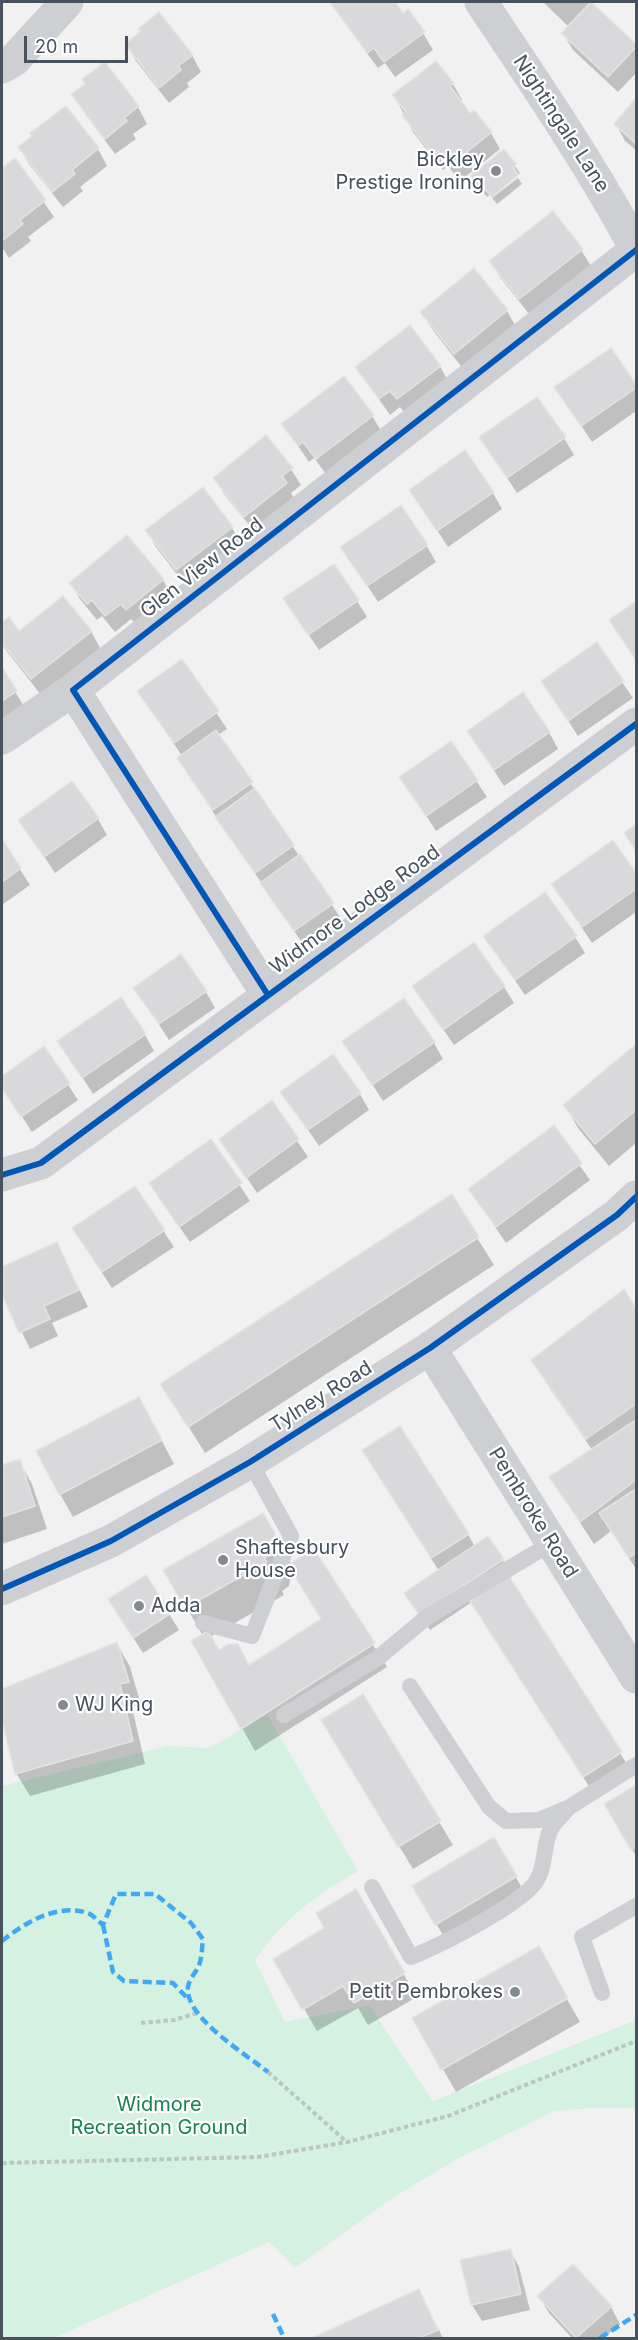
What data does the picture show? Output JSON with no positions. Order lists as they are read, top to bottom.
{
  "streets": {
    "street": [
      "Nightingale Lane",
      "Glen View Road",
      "Widmore Lodge Road",
      "Tylney Road",
      "Pembroke Road"
    ]
  },
  "crossings": [
    ["Nightingale Lane", "Glen View Road"],
    ["Tylney Road", "Pembroke Road"]
  ],
  "parks": ["Widmore Recreation Ground"],
  "places": [
    "Bickley Prestige Ironing",
    "Shaftesbury House",
    "Adda",
    "WJ King",
    "Petit Pembrokes"
  ],
  "scale_bar": "20 m"
}
